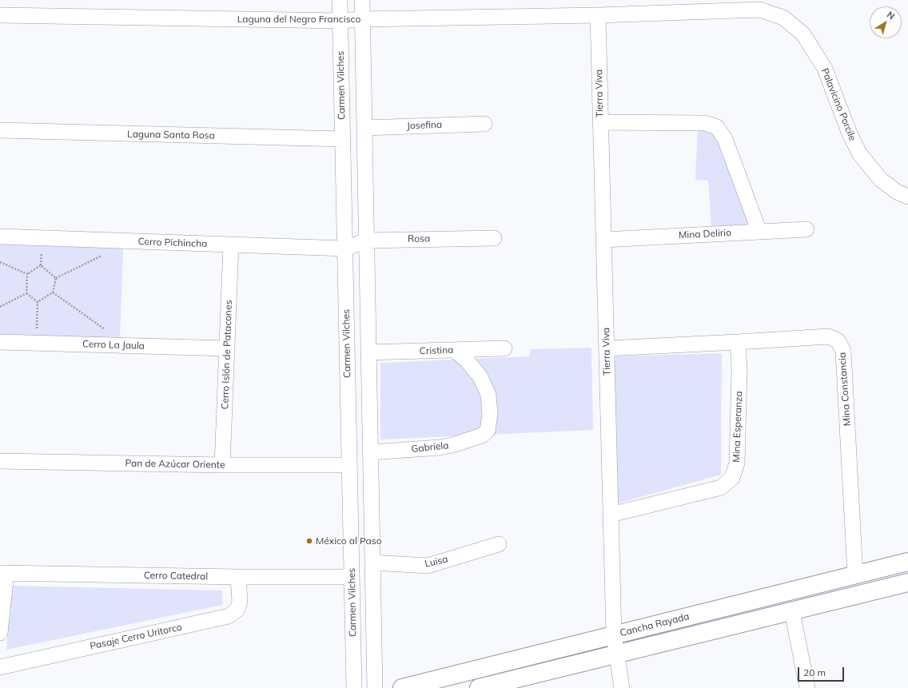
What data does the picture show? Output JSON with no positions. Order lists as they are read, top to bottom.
{
  "streets": {
    "street": [
      "Laguna del Negro Francisco",
      "Carmen Vilches",
      "Tierra Viva",
      "Palavicino Porcile",
      "Josefina",
      "Laguna Santa Rosa",
      "Mina Delirio",
      "Rosa",
      "Cerro Pichincha",
      "Cerro La Jaula",
      "Cristina",
      "Cerro Islón de Patacones",
      "Mina Constancia",
      "Mina Esperanza",
      "Gabriela",
      "Pan de Azúcar Oriente",
      "Luisa",
      "Cerro Catedral",
      "Cancha Rayada",
      "Pasaje Cerro Uritorco"
    ]
  },
  "crossings": [
    ["Laguna del Negro Francisco", "Carmen Vilches"],
    ["Laguna del Negro Francisco", "Tierra Viva"],
    ["Laguna del Negro Francisco", "Palavicino Porcile"],
    ["Carmen Vilches", "Laguna Santa Rosa"],
    ["Carmen Vilches", "Rosa"],
    ["Carmen Vilches", "Cerro Pichincha"],
    ["Carmen Vilches", "Pan de Azúcar Oriente"],
    ["Carmen Vilches", "Cerro Catedral"],
    ["Tierra Viva", "Palavicino Porcile"],
    ["Tierra Viva", "Mina Delirio"],
    ["Tierra Viva", "Mina Constancia"],
    ["Tierra Viva", "Mina Esperanza"],
    ["Tierra Viva", "Cancha Rayada"],
    ["Rosa", "Cerro Pichincha"],
    ["Cerro Pichincha", "Cerro Islón de Patacones"],
    ["Cerro La Jaula", "Cerro Islón de Patacones"],
    ["Cristina", "Gabriela"],
    ["Cerro Islón de Patacones", "Pan de Azúcar Oriente"],
    ["Mina Constancia", "Mina Esperanza"],
    ["Mina Constancia", "Cancha Rayada"],
    ["Cerro Catedral", "Pasaje Cerro Uritorco"]
  ],
  "places": ["México al Paso"],
  "scale_bar": "20 m",
  "north": "top right"
}
